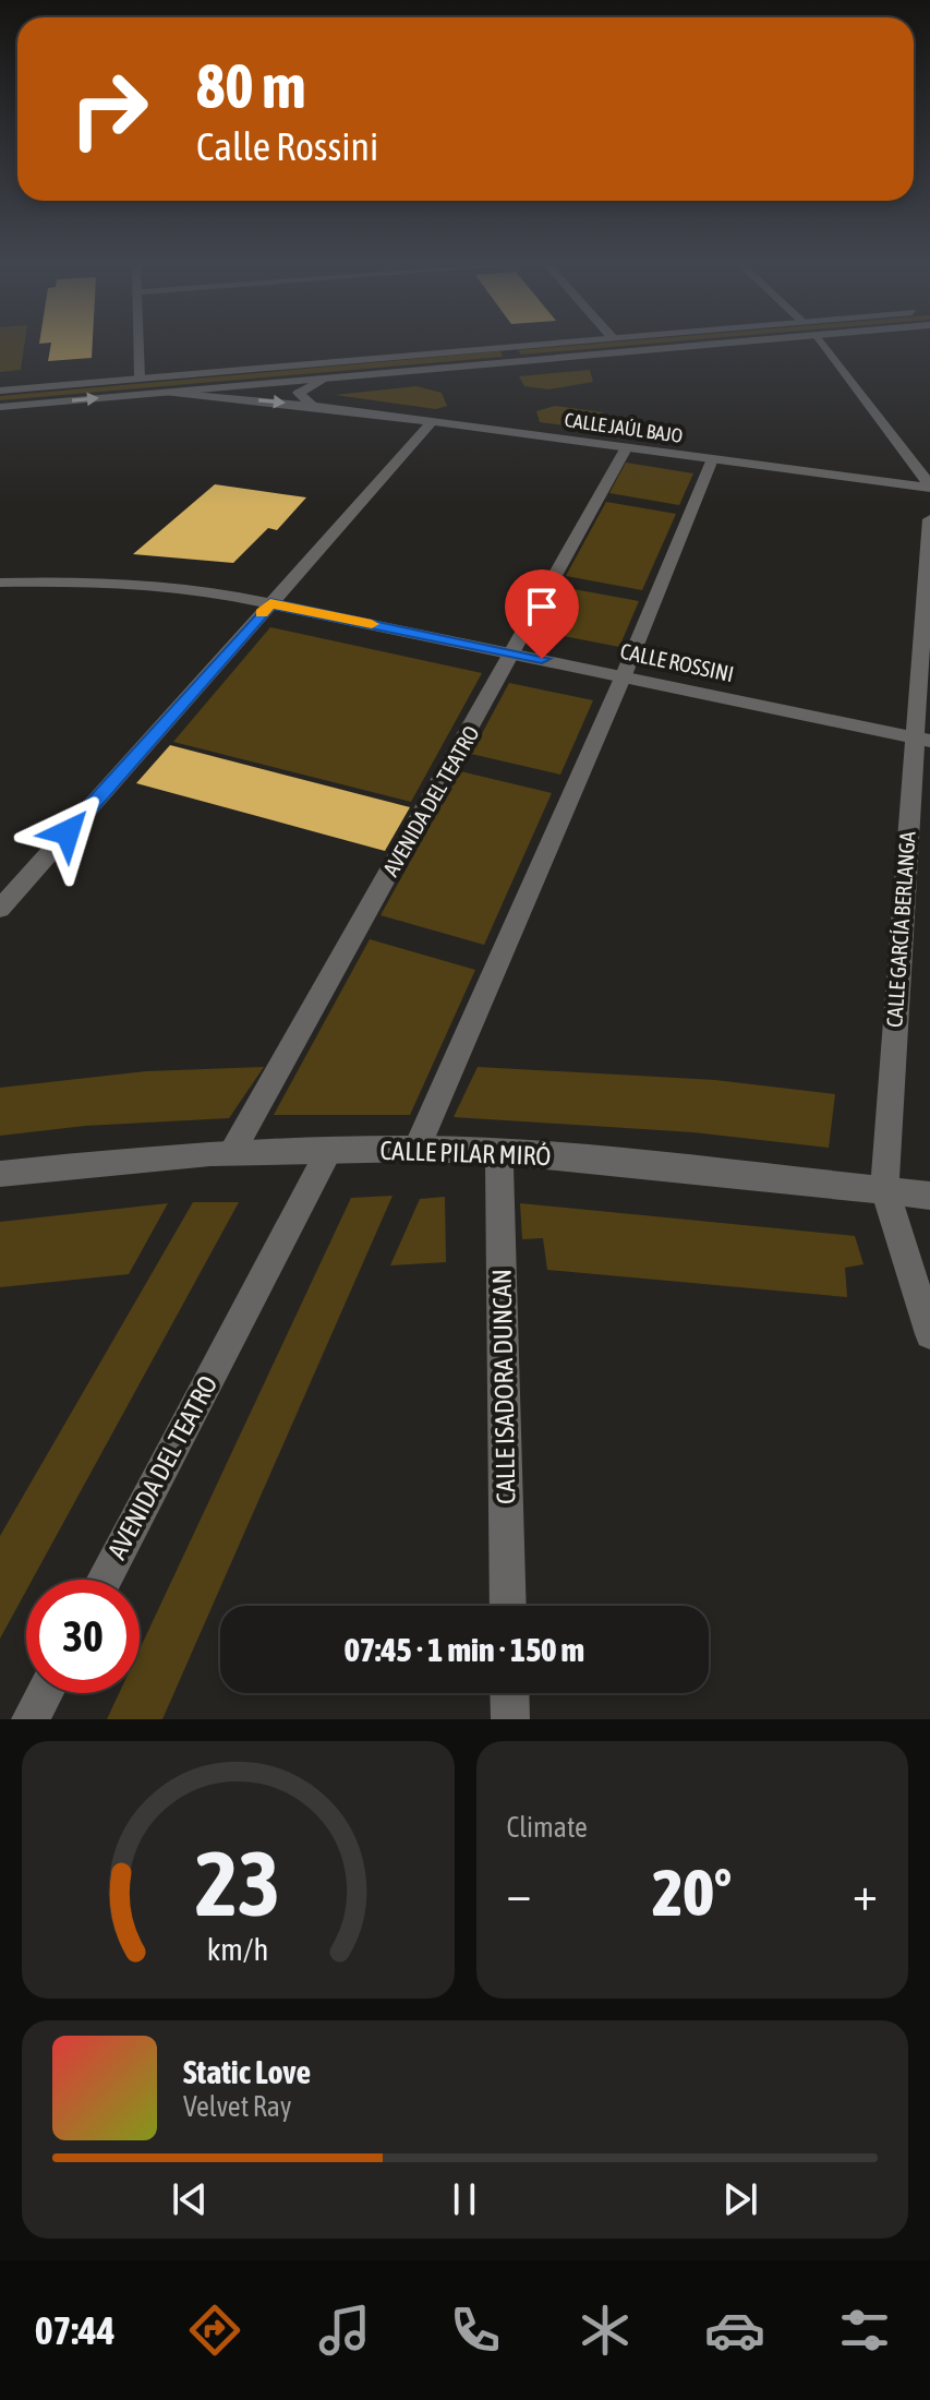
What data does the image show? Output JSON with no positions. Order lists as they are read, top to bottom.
{
  "streets": {
    "street": [
      "CALLE JAÚL BAJO",
      "CALLE ROSSINI",
      "AVENIDA DEL TEATRO",
      "CALLE GARCÍA BERLANGA",
      "CALLE PILAR MIRÓ",
      "CALLE ISADORA DUNCAN"
    ]
  },
  "crossings": [
    ["CALLE JAÚL BAJO", "AVENIDA DEL TEATRO"],
    ["CALLE ROSSINI", "AVENIDA DEL TEATRO"],
    ["CALLE ROSSINI", "CALLE GARCÍA BERLANGA"],
    ["AVENIDA DEL TEATRO", "CALLE PILAR MIRÓ"],
    ["CALLE GARCÍA BERLANGA", "CALLE PILAR MIRÓ"],
    ["CALLE PILAR MIRÓ", "CALLE ISADORA DUNCAN"]
  ],
  "page": {
    "turn": ["80 m", "Calle Rossini"],
    "limit": "30",
    "trip": "07:45 · 1 min · 150 m",
    "tile": "Climate",
    "heat": ["−", "20°", "+"],
    "song": ["Static Love", "Velvet Ray"],
    "tabs": "07:44",
    "gauge": ["23", "km/h"]
  }
}
